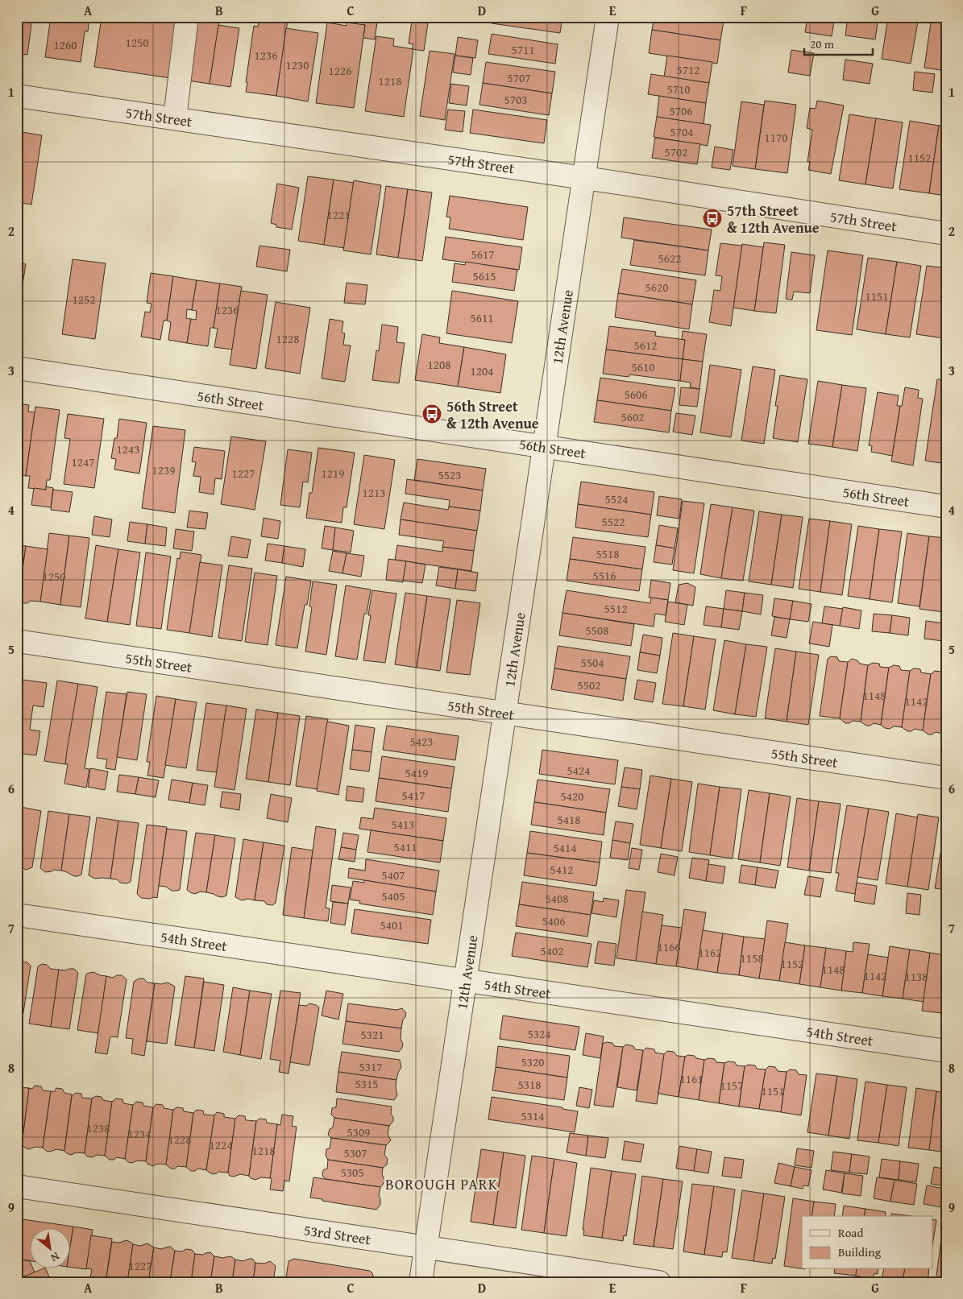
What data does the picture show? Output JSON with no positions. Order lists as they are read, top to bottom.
{
  "streets": {
    "street": [
      "57th Street",
      "12th Avenue",
      "56th Street",
      "55th Street",
      "54th Street",
      "53rd Street"
    ]
  },
  "crossings": [
    ["57th Street", "12th Avenue"],
    ["12th Avenue", "56th Street"],
    ["12th Avenue", "55th Street"],
    ["12th Avenue", "54th Street"],
    ["12th Avenue", "53rd Street"]
  ],
  "districts": ["BOROUGH PARK"],
  "places": {
    "bus stop": ["57th Street & 12th Avenue", "56th Street & 12th Avenue"]
  },
  "house_numbers": [
    "1250",
    "1260",
    "5711",
    "1236",
    "1230",
    "5712",
    "1226",
    "5707",
    "1218",
    "5710",
    "5703",
    "5706",
    "5704",
    "1170",
    "5702",
    "1152",
    "1221",
    "5617",
    "5622",
    "5615",
    "5620",
    "1151",
    "1252",
    "1236",
    "5611",
    "1228",
    "5612",
    "1208",
    "5610",
    "1204",
    "5606",
    "5602",
    "1243",
    "1247",
    "1239",
    "1227",
    "1219",
    "5523",
    "1213",
    "5524",
    "5522",
    "5518",
    "5516",
    "1250",
    "5512",
    "5508",
    "5504",
    "5502",
    "1148",
    "1142",
    "5423",
    "5424",
    "5419",
    "5417",
    "5420",
    "5418",
    "5413",
    "5411",
    "5414",
    "5412",
    "5407",
    "5405",
    "5408",
    "5406",
    "5401",
    "1166",
    "5402",
    "1162",
    "1158",
    "1152",
    "1148",
    "1142",
    "1138",
    "5324",
    "5321",
    "5320",
    "5317",
    "1161",
    "5315",
    "5318",
    "1157",
    "1151",
    "5314",
    "1238",
    "5309",
    "1234",
    "1228",
    "1224",
    "1218",
    "5307",
    "5305",
    "1227"
  ],
  "legend": ["Road", "Building"],
  "scale_bar": "20 m",
  "north": "bottom right",
  "grid": {
    "columns": [
      "A",
      "B",
      "C",
      "D",
      "E",
      "F",
      "G"
    ],
    "rows": [
      "1",
      "2",
      "3",
      "4",
      "5",
      "6",
      "7",
      "8",
      "9"
    ]
  }
}
